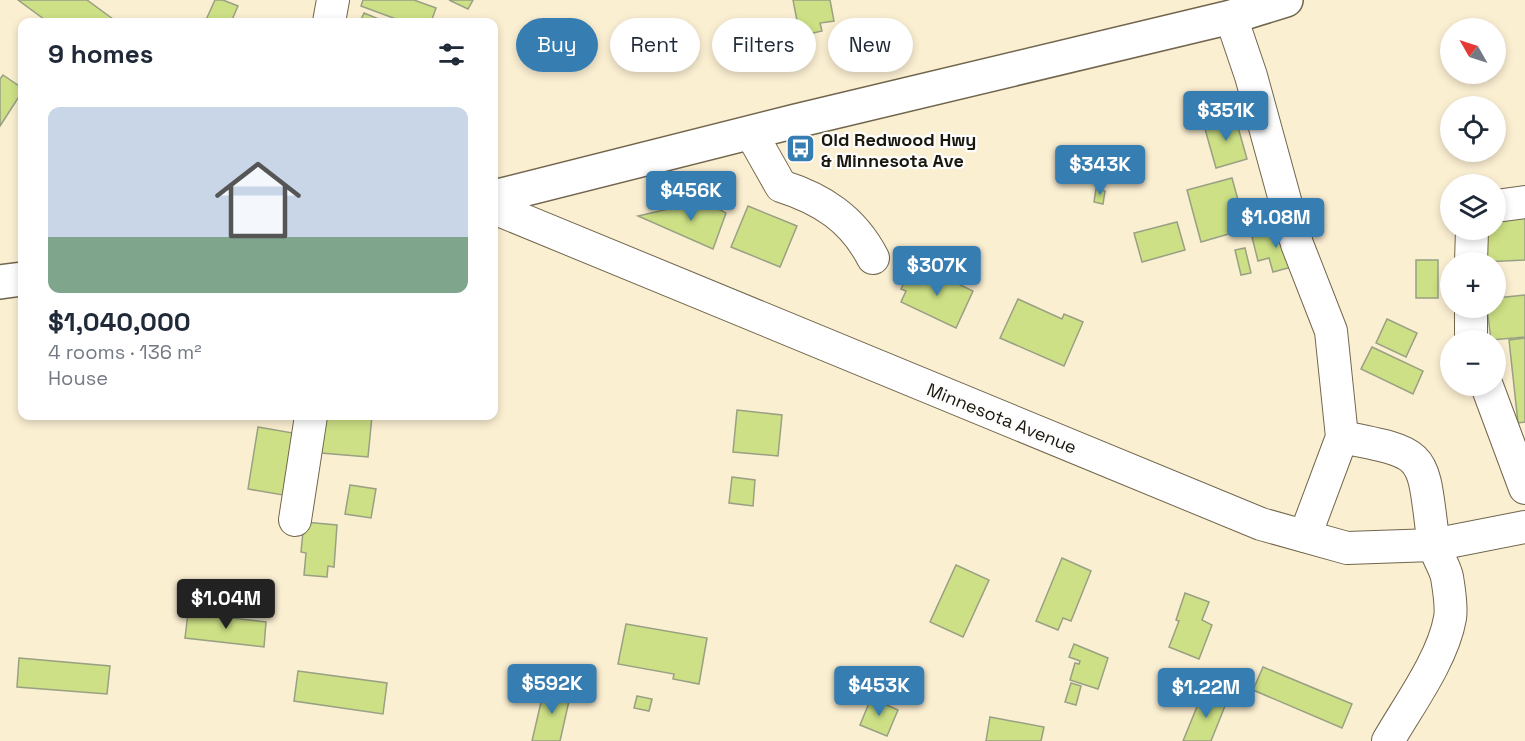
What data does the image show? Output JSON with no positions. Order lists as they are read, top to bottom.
{
  "streets": {
    "street": ["Minnesota Avenue"]
  },
  "places": {
    "bus stop": ["Old Redwood Hwy & Minnesota Ave"]
  },
  "north": "top left",
  "page": {
    "map_buttons": ["+", "−"],
    "chip": [
      "Buy",
      "Rent",
      "Filters",
      "New"
    ],
    "heading": "9 homes",
    "list": [
      {
        "name": "$1,040,000",
        "note": "4 rooms · 136 m² · House"
      }
    ],
    "price": [
      "$351K",
      "$343K",
      "$456K",
      "$1.08M",
      "$307K",
      "$1.04M",
      "$592K",
      "$453K",
      "$1.22M"
    ]
  }
}
